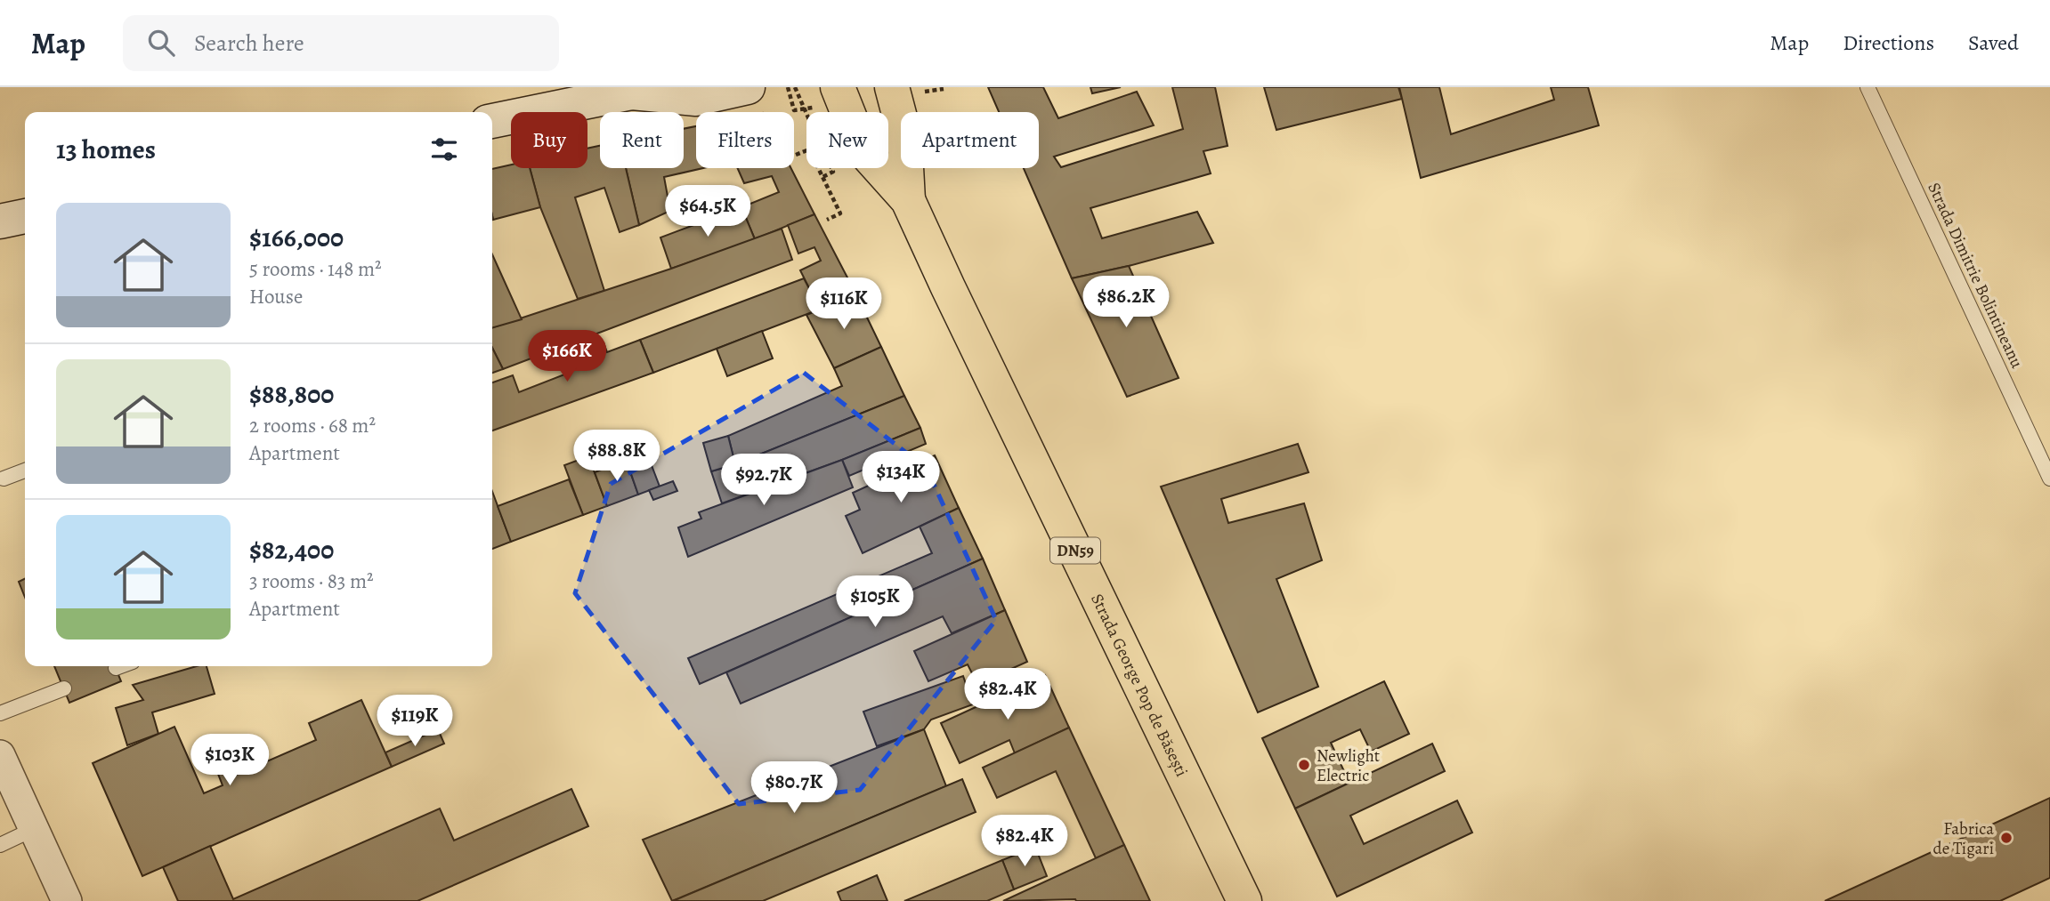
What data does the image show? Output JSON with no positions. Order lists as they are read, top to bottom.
{
  "streets": {
    "main road": ["DN59", "Strada George Pop de Băsești"],
    "lane": ["Strada Dimitrie Bolintineanu"]
  },
  "places": ["Newlight Electric", "Fabrica de Tigari"],
  "page": {
    "header": "Map",
    "search": "Search here",
    "nav": ["Map", "Directions", "Saved"],
    "chip": [
      "Buy",
      "Rent",
      "Filters",
      "New",
      "Apartment"
    ],
    "heading": "13 homes",
    "price": [
      "$64.5K",
      "$86.2K",
      "$116K",
      "$166K",
      "$88.8K",
      "$134K",
      "$92.7K",
      "$105K",
      "$82.4K",
      "$119K",
      "$103K",
      "$80.7K",
      "$82.4K"
    ],
    "list": [
      {
        "name": "$166,000",
        "note": "5 rooms · 148 m² · House"
      },
      {
        "name": "$88,800",
        "note": "2 rooms · 68 m² · Apartment"
      },
      {
        "name": "$82,400",
        "note": "3 rooms · 83 m² · Apartment"
      }
    ]
  }
}
